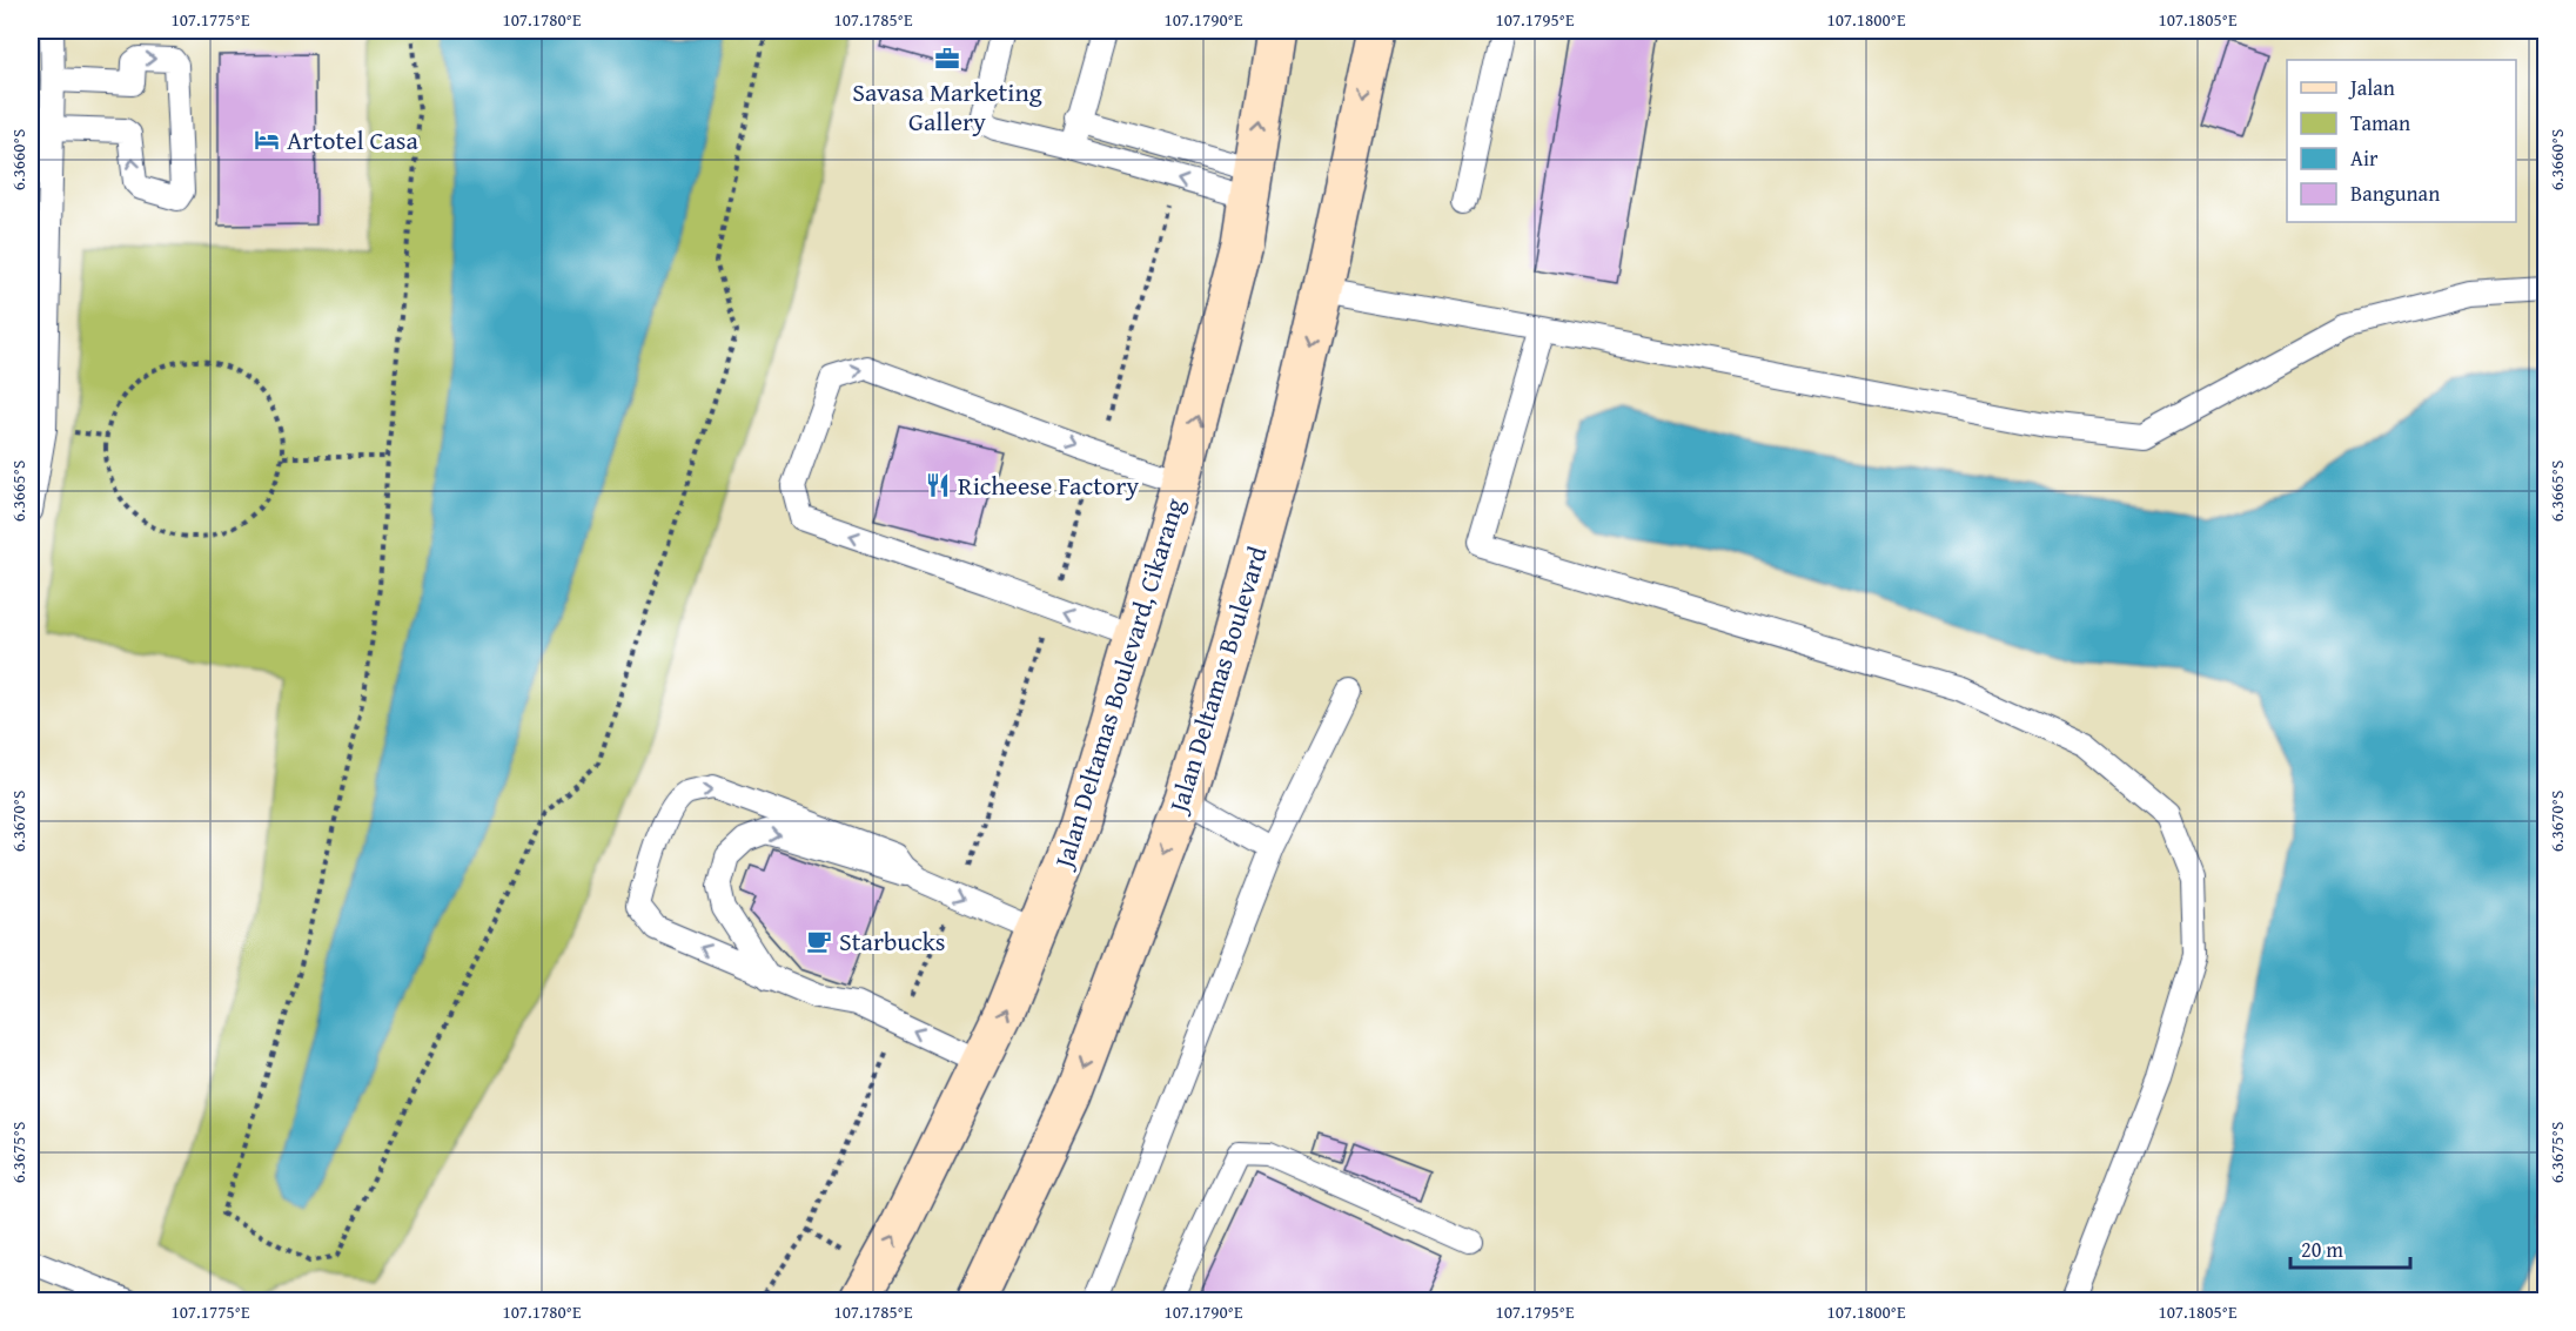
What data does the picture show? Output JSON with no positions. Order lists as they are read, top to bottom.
{
  "streets": {
    "street": ["Jalan Deltamas Boulevard", "Jalan Deltamas Boulevard, Cikarang"]
  },
  "one_way": ["Jalan Deltamas Boulevard", "Jalan Deltamas Boulevard, Cikarang"],
  "places": {
    "office": ["Savasa Marketing Gallery"],
    "hotel": ["Artotel Casa"],
    "restaurant": ["Richeese Factory"],
    "cafe": ["Starbucks"]
  },
  "legend": [
    "Jalan",
    "Taman",
    "Air",
    "Bangunan"
  ],
  "scale_bar": "20 m",
  "coordinates": [
    "107.1775°E",
    "107.1780°E",
    "107.1785°E",
    "107.1790°E",
    "107.1795°E",
    "107.1800°E",
    "107.1805°E",
    "6.3660°S",
    "6.3665°S",
    "6.3670°S",
    "6.3675°S"
  ]
}
